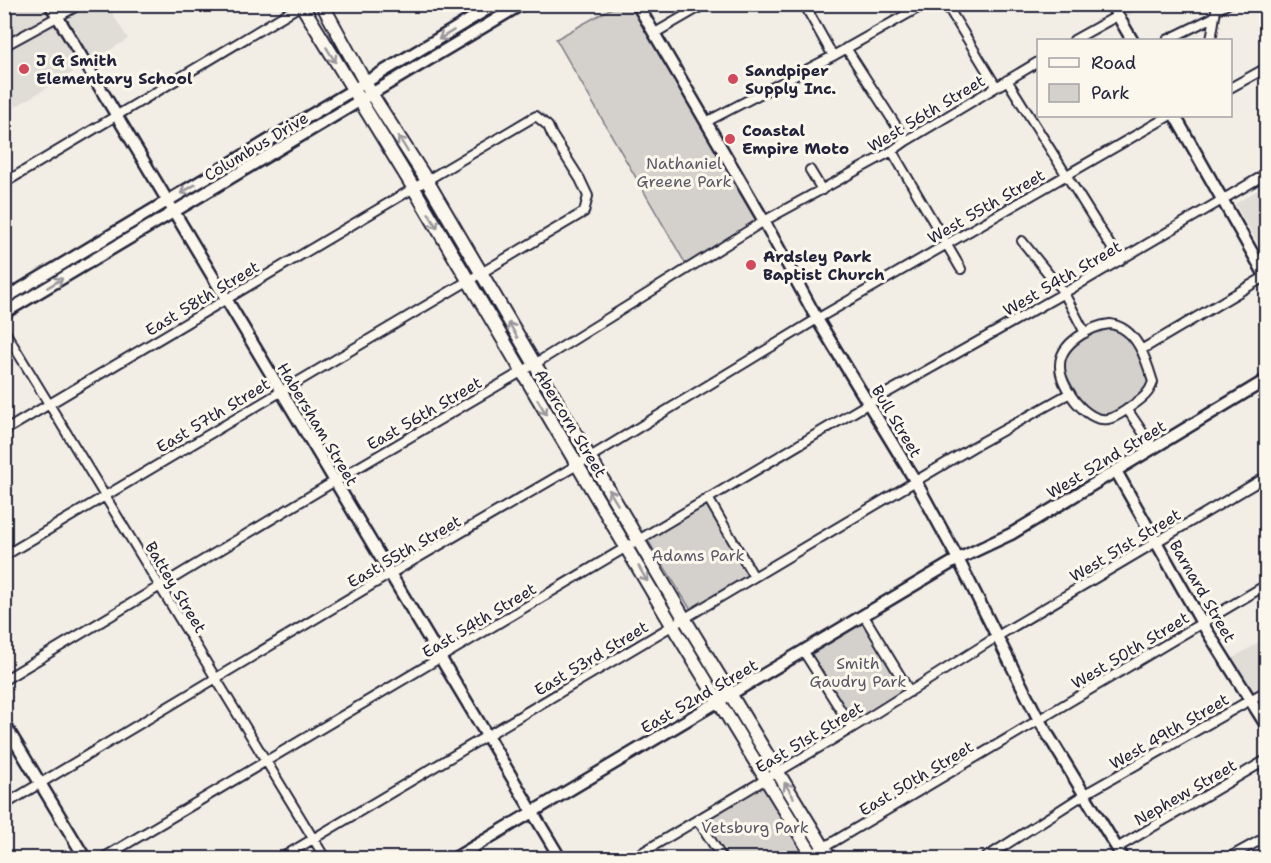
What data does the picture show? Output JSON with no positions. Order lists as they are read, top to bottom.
{
  "streets": {
    "main road": ["Abercorn Street"],
    "street": [
      "West 56th Street",
      "Columbus Drive",
      "West 55th Street",
      "West 54th Street",
      "East 58th Street",
      "East 56th Street",
      "East 57th Street",
      "Bull Street",
      "Habersham Street",
      "West 52nd Street",
      "West 51st Street",
      "East 55th Street",
      "Battey Street",
      "Barnard Street",
      "East 54th Street",
      "West 50th Street",
      "East 53rd Street",
      "East 52nd Street",
      "West 49th Street",
      "East 51st Street",
      "East 50th Street",
      "Nephew Street"
    ]
  },
  "crossings": [
    ["West 56th Street", "East 56th Street"],
    ["West 56th Street", "Bull Street"],
    ["Columbus Drive", "Abercorn Street"],
    ["Columbus Drive", "Habersham Street"],
    ["West 55th Street", "Bull Street"],
    ["West 55th Street", "East 55th Street"],
    ["West 54th Street", "Bull Street"],
    ["West 54th Street", "East 54th Street"],
    ["East 58th Street", "East 57th Street"],
    ["East 58th Street", "Abercorn Street"],
    ["East 58th Street", "Habersham Street"],
    ["East 58th Street", "Battey Street"],
    ["East 56th Street", "Bull Street"],
    ["East 56th Street", "Abercorn Street"],
    ["East 56th Street", "Habersham Street"],
    ["East 56th Street", "Battey Street"],
    ["East 57th Street", "Abercorn Street"],
    ["East 57th Street", "Habersham Street"],
    ["East 57th Street", "Battey Street"],
    ["Bull Street", "West 52nd Street"],
    ["Bull Street", "West 51st Street"],
    ["Bull Street", "East 55th Street"],
    ["Bull Street", "East 54th Street"],
    ["Bull Street", "West 50th Street"],
    ["Bull Street", "East 53rd Street"],
    ["Bull Street", "East 52nd Street"],
    ["Bull Street", "West 49th Street"],
    ["Bull Street", "East 51st Street"],
    ["Bull Street", "East 50th Street"],
    ["Bull Street", "Nephew Street"],
    ["Abercorn Street", "East 55th Street"],
    ["Abercorn Street", "East 54th Street"],
    ["Abercorn Street", "East 53rd Street"],
    ["Abercorn Street", "East 52nd Street"],
    ["Abercorn Street", "East 51st Street"],
    ["Abercorn Street", "East 50th Street"],
    ["Habersham Street", "East 55th Street"],
    ["Habersham Street", "East 54th Street"],
    ["Habersham Street", "East 53rd Street"],
    ["Habersham Street", "East 52nd Street"],
    ["West 52nd Street", "Barnard Street"],
    ["West 52nd Street", "East 52nd Street"],
    ["West 51st Street", "Barnard Street"],
    ["West 51st Street", "East 51st Street"],
    ["East 55th Street", "Battey Street"],
    ["Battey Street", "East 54th Street"],
    ["Battey Street", "East 53rd Street"],
    ["Barnard Street", "West 50th Street"],
    ["Barnard Street", "West 49th Street"],
    ["West 50th Street", "East 50th Street"]
  ],
  "parks": [
    "Nathaniel Greene Park",
    "Adams Park",
    "Smith Gaudry Park",
    "Vetsburg Park"
  ],
  "places": [
    "J G Smith Elementary School",
    "Sandpiper Supply Inc.",
    "Coastal Empire Moto",
    "Ardsley Park Baptist Church"
  ],
  "legend": ["Road", "Park"]
}
